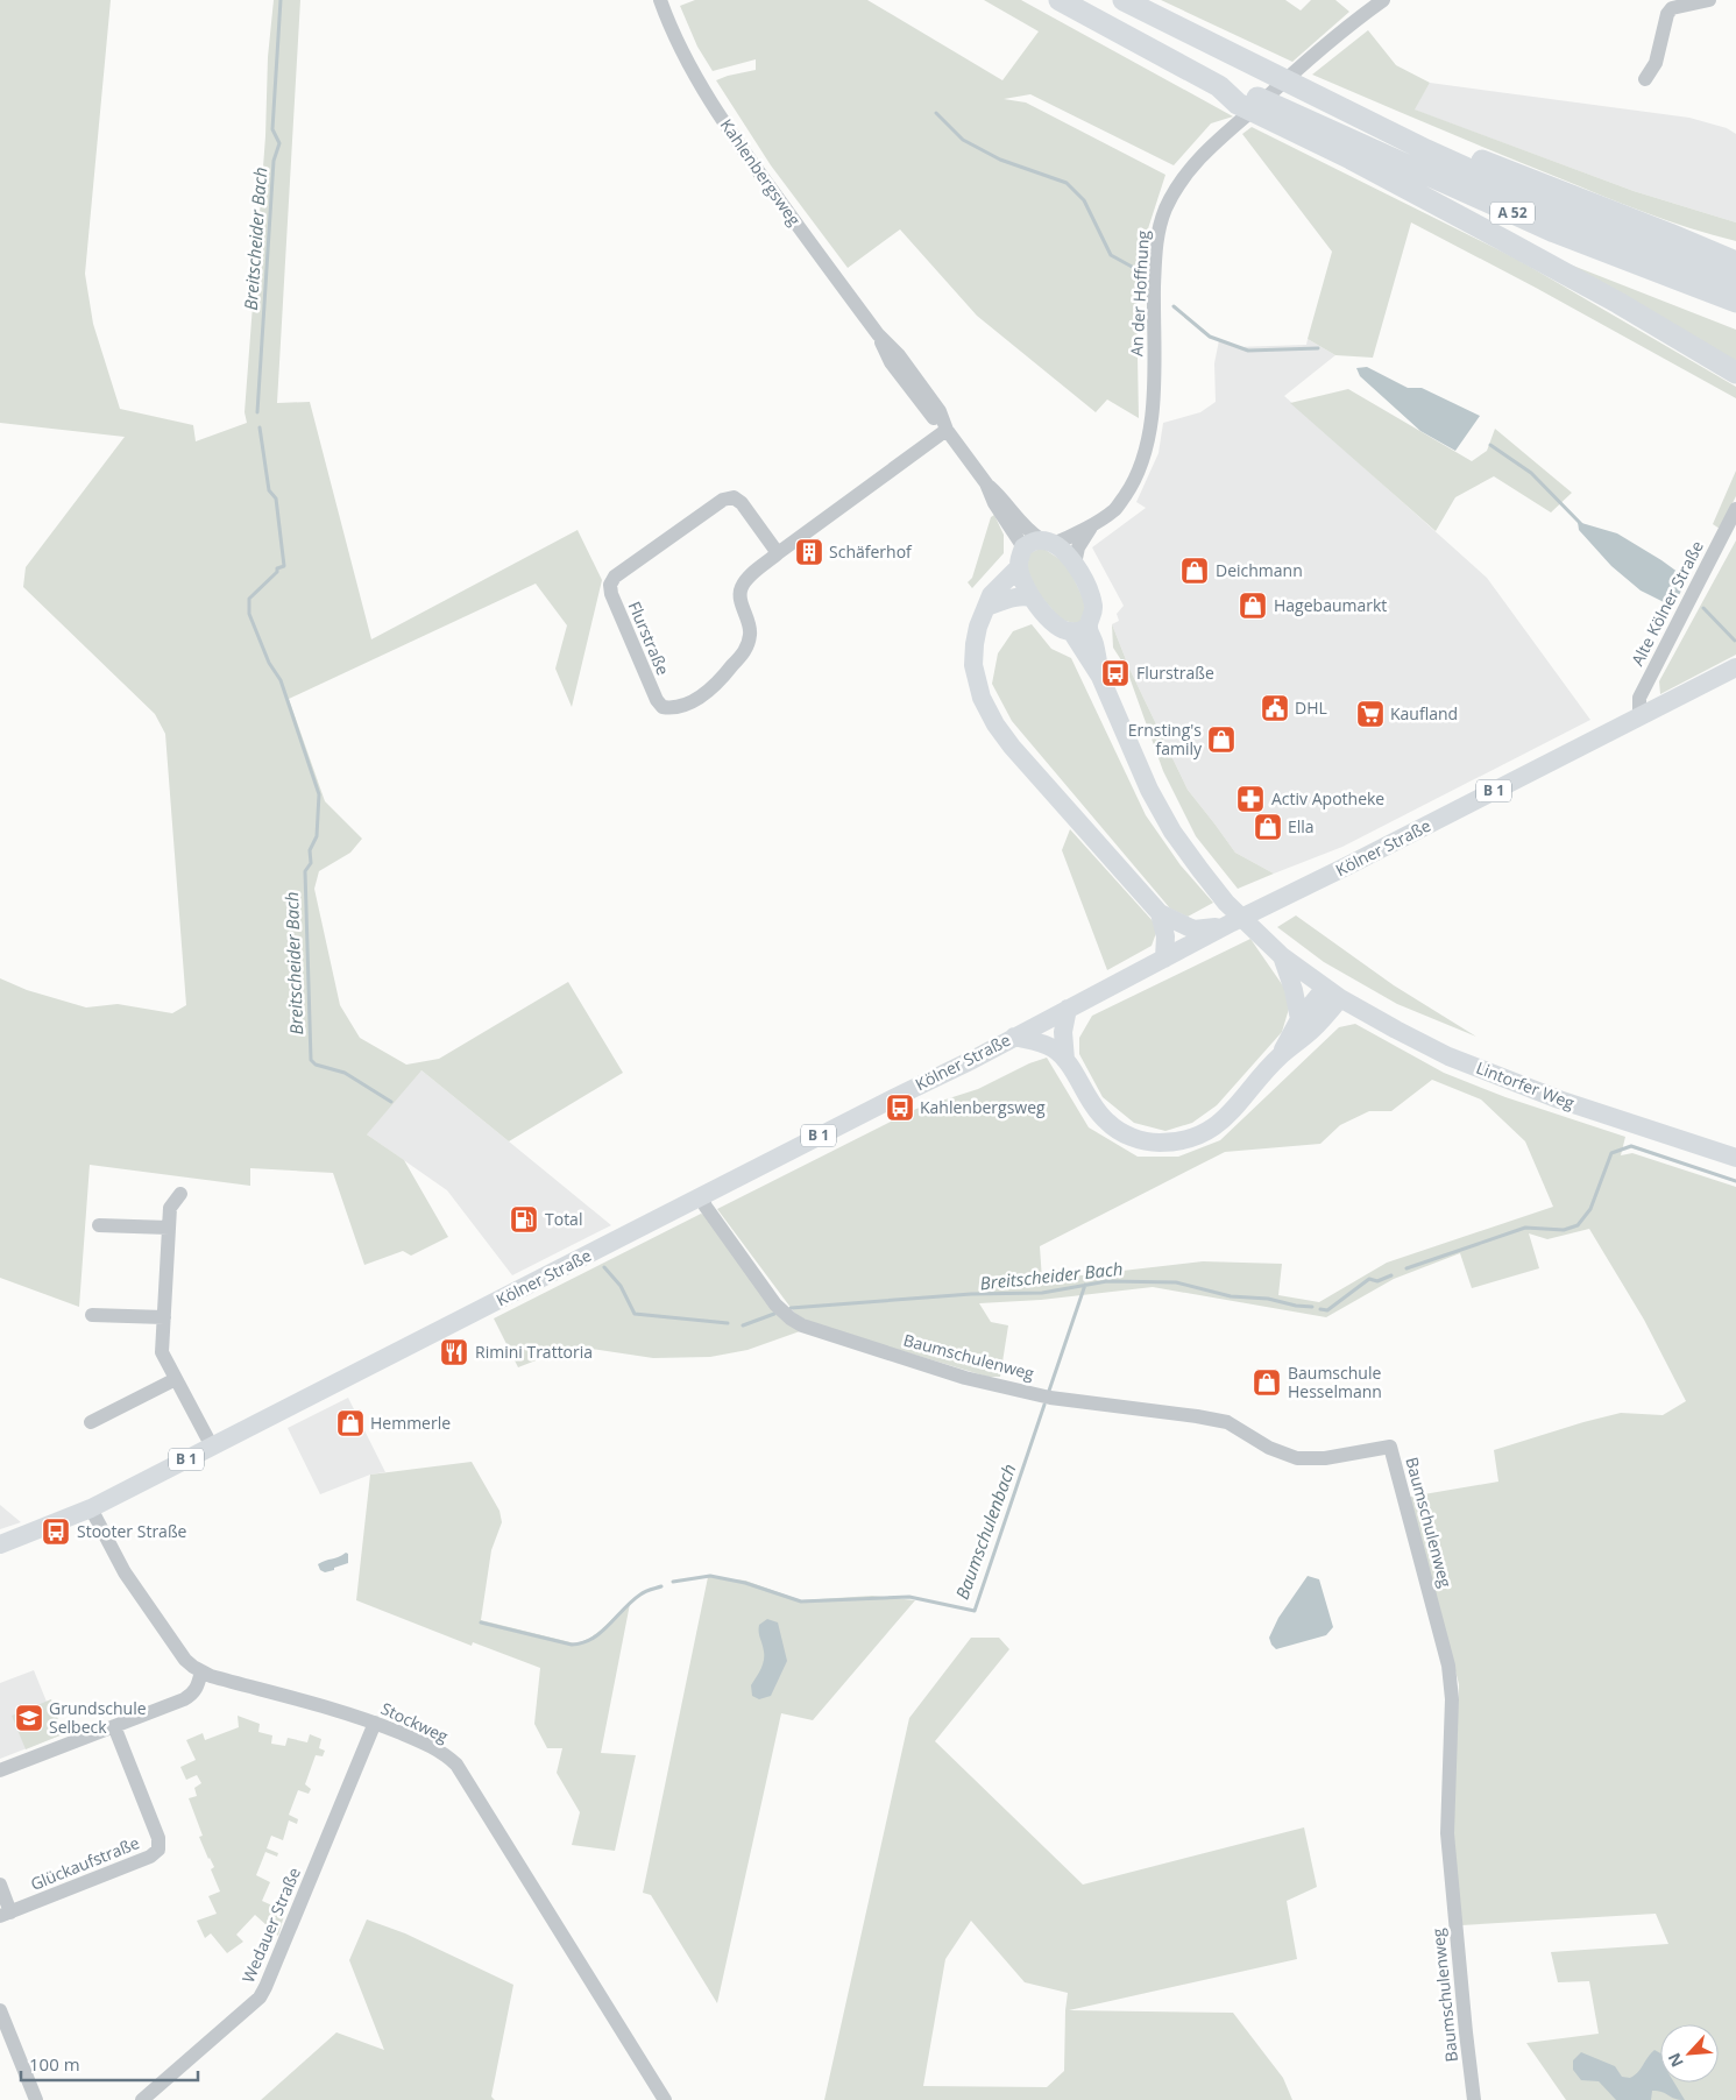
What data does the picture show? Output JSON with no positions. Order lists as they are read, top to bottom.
{
  "streets": {
    "highway": ["A 52"],
    "main road": [
      "Kahlenbergsweg",
      "B 1",
      "Kölner Straße",
      "Lintorfer Weg"
    ],
    "street": [
      "An der Hoffnung",
      "Alte Kölner Straße",
      "Flurstraße",
      "Baumschulenweg",
      "Stockweg",
      "Glückaufstraße",
      "Wedauer Straße"
    ]
  },
  "crossings": [
    ["Kahlenbergsweg", "An der Hoffnung"],
    ["Kahlenbergsweg", "Flurstraße"],
    ["Alte Kölner Straße", "Kölner Straße"],
    ["Kölner Straße", "Baumschulenweg"],
    ["Kölner Straße", "Stockweg"],
    ["Stockweg", "Wedauer Straße"]
  ],
  "water": ["Breitscheider Bach", "Baumschulenbach"],
  "places": {
    "building": ["Schäferhof"],
    "shop": [
      "Deichmann",
      "Hagebaumarkt",
      "Ernsting's family",
      "Ella",
      "Baumschule Hesselmann",
      "Hemmerle"
    ],
    "bus stop": ["Flurstraße", "Kahlenbergsweg", "Stooter Straße"],
    "public building": ["DHL"],
    "supermarket": ["Kaufland"],
    "pharmacy": ["Activ Apotheke"],
    "fuel station": ["Total"],
    "restaurant": ["Rimini Trattoria"],
    "school or university": ["Grundschule Selbeck"]
  },
  "scale_bar": "100 m",
  "north": "bottom left"
}
